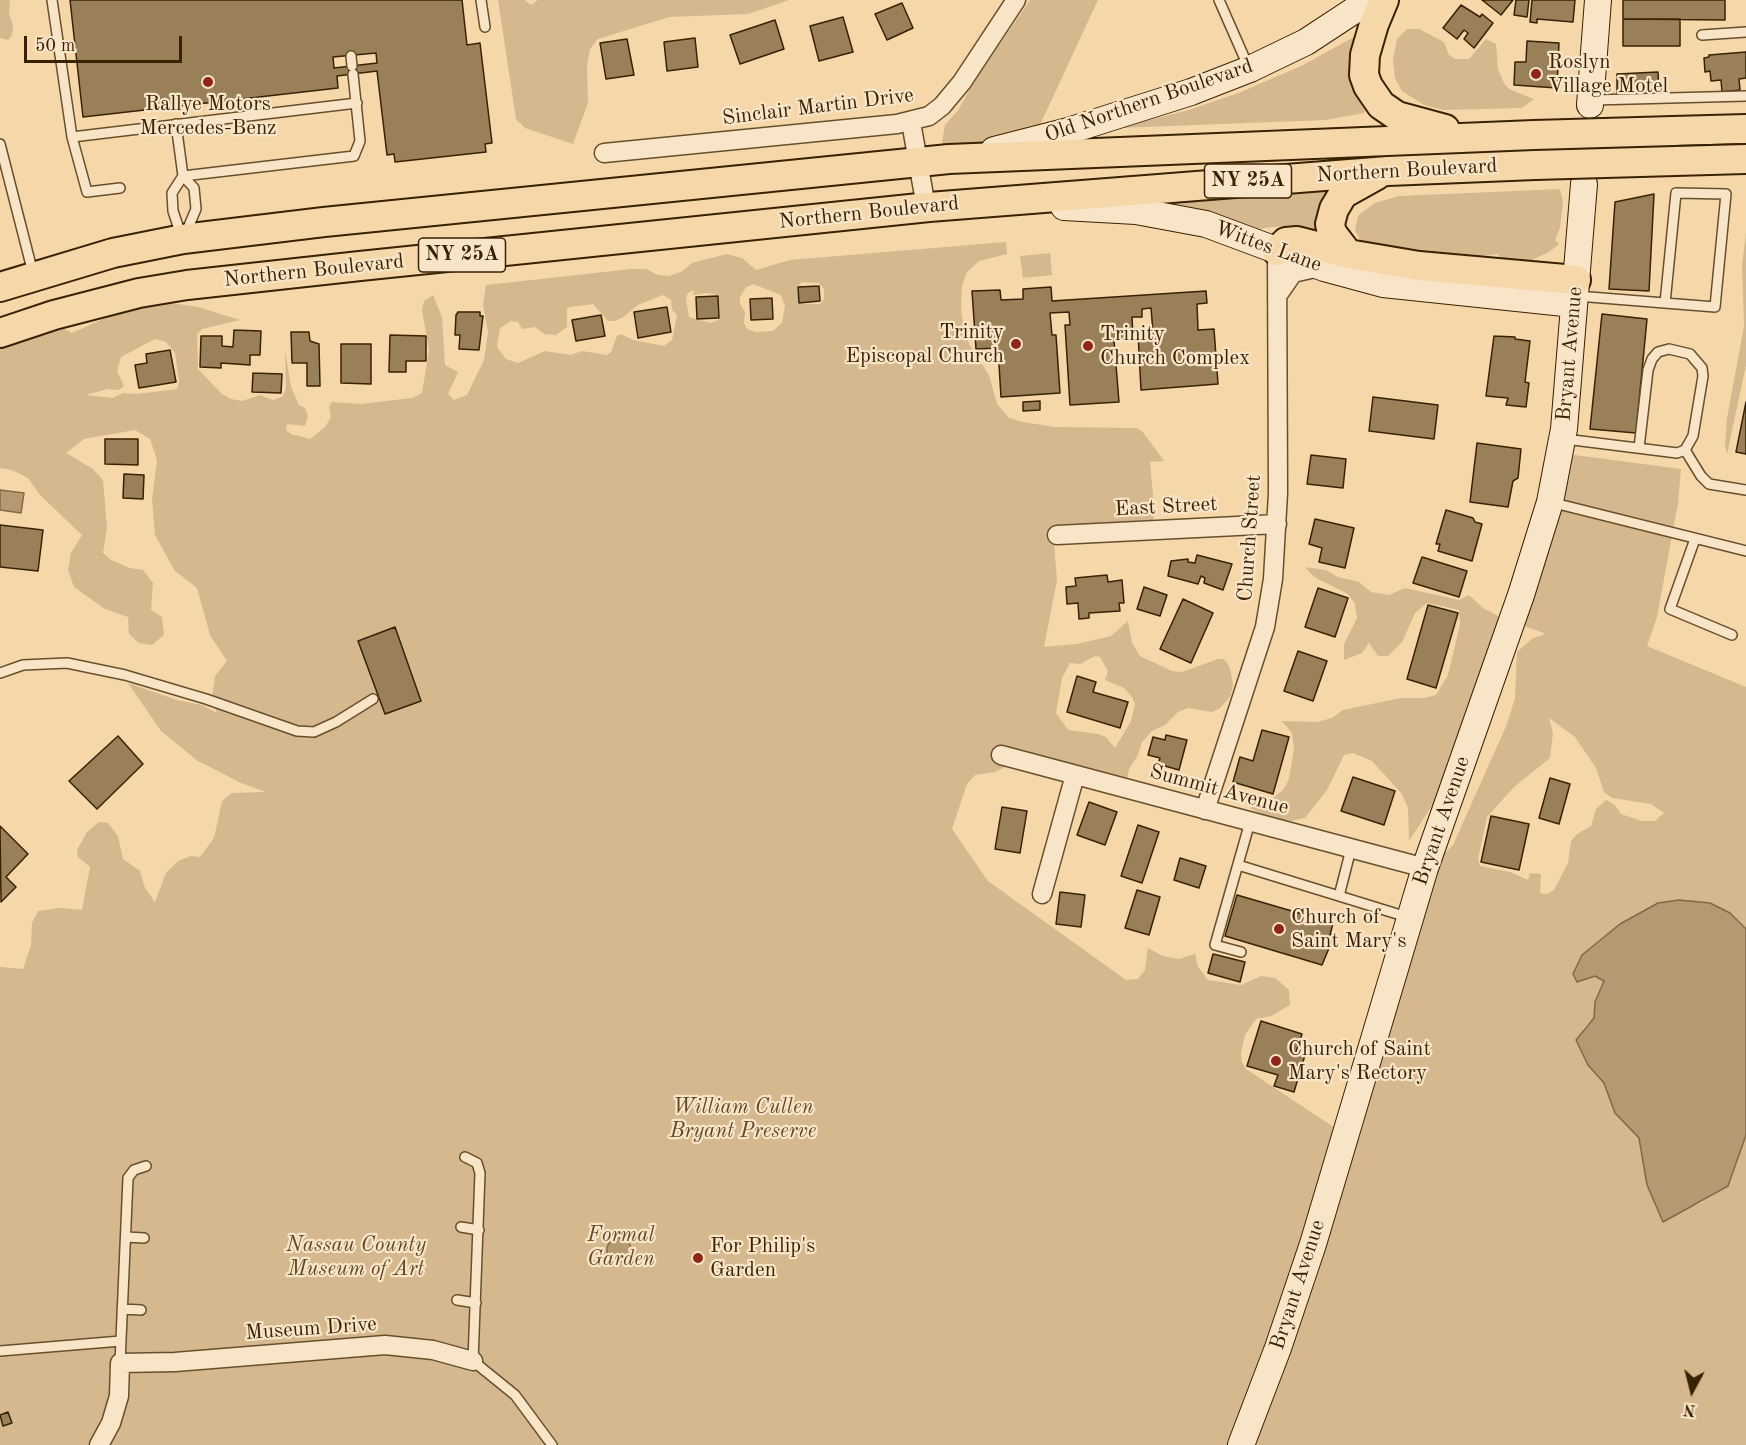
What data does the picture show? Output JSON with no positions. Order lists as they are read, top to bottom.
{
  "streets": {
    "main road": [
      "Old Northern Boulevard",
      "Northern Boulevard",
      "NY 25A",
      "Wittes Lane",
      "Bryant Avenue"
    ],
    "street": [
      "Sinclair Martin Drive",
      "East Street",
      "Church Street",
      "Summit Avenue",
      "Museum Drive"
    ]
  },
  "crossings": [
    ["Old Northern Boulevard", "Northern Boulevard"],
    ["Northern Boulevard", "Wittes Lane"],
    ["Wittes Lane", "Church Street"],
    ["Bryant Avenue", "Summit Avenue"],
    ["East Street", "Church Street"],
    ["Church Street", "Summit Avenue"]
  ],
  "parks": ["William Cullen Bryant Preserve", "Formal Garden", "Nassau County Museum of Art"],
  "places": [
    "Roslyn Village Motel",
    "Rallye Motors Mercedes-Benz",
    "Trinity Episcopal Church",
    "Trinity Church Complex",
    "Church of Saint Mary's",
    "Church of Saint Mary's Rectory",
    "For Philip's Garden"
  ],
  "scale_bar": "50 m",
  "north": "bottom"
}
